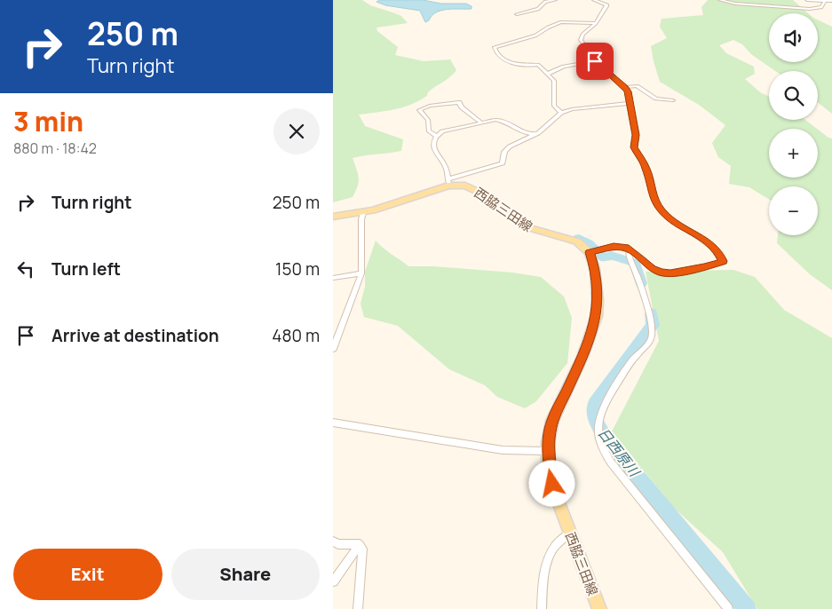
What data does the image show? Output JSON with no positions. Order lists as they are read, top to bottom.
{
  "streets": {
    "main road": ["西脇三田線"]
  },
  "water": ["日西原川"],
  "page": {
    "turn": ["250 m", "Turn right"],
    "map_buttons": ["+", "−"],
    "heading": ["3 min", "880 m · 18:42"],
    "list": [
      {
        "name": "Turn right",
        "value": "250 m"
      },
      {
        "name": "Turn left",
        "value": "150 m"
      },
      {
        "name": "Arrive at destination",
        "value": "480 m"
      }
    ],
    "buttons": ["Exit", "Share"]
  }
}
